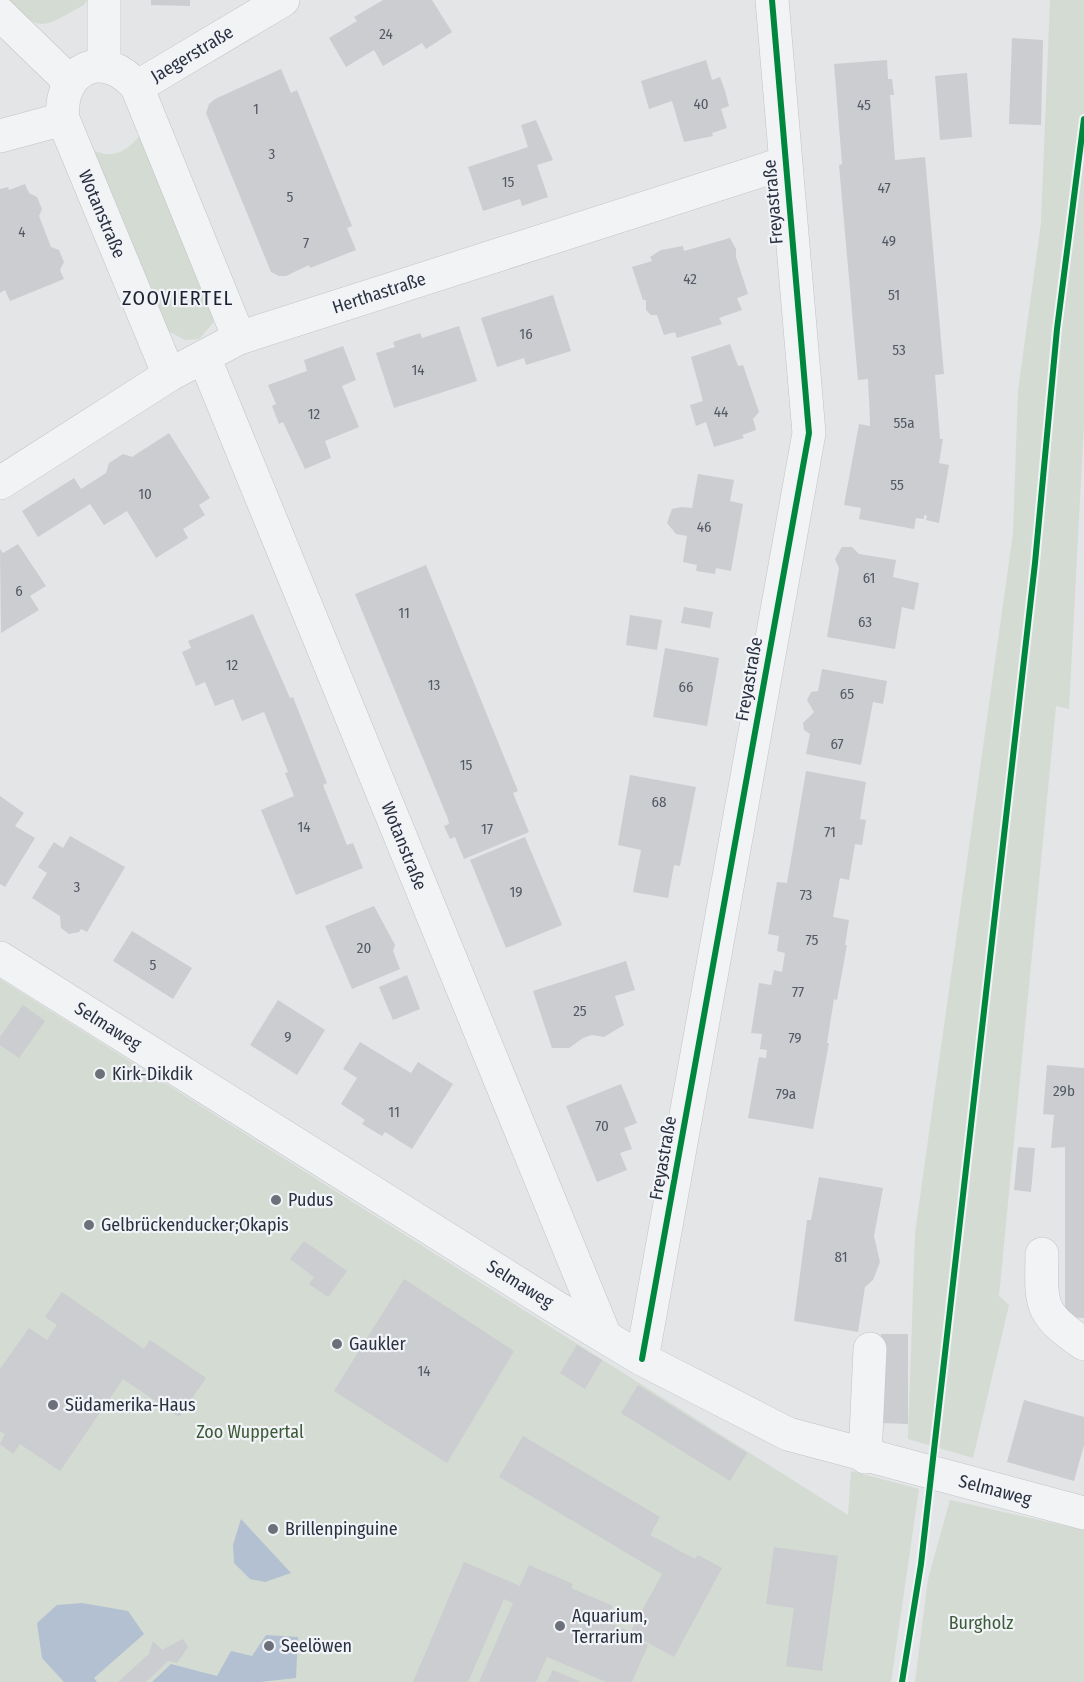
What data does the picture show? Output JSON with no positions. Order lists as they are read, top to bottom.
{
  "streets": {
    "street": [
      "Jaegerstraße",
      "Freyastraße",
      "Wotanstraße",
      "Herthastraße",
      "Selmaweg"
    ]
  },
  "crossings": [
    ["Freyastraße", "Herthastraße"],
    ["Freyastraße", "Selmaweg"],
    ["Wotanstraße", "Herthastraße"],
    ["Wotanstraße", "Selmaweg"]
  ],
  "districts": ["ZOOVIERTEL"],
  "parks": ["Zoo Wuppertal", "Burgholz"],
  "places": [
    "Kirk-Dikdik",
    "Pudus",
    "Gelbrückenducker;Okapis",
    "Gaukler",
    "Südamerika-Haus",
    "Brillenpinguine",
    "Aquarium, Terrarium",
    "Seelöwen"
  ],
  "house_numbers": [
    "24",
    "40",
    "45",
    "1",
    "3",
    "15",
    "47",
    "5",
    "4",
    "49",
    "7",
    "42",
    "51",
    "16",
    "53",
    "14",
    "44",
    "12",
    "55a",
    "55",
    "10",
    "46",
    "61",
    "6",
    "11",
    "63",
    "12",
    "13",
    "66",
    "65",
    "67",
    "15",
    "68",
    "14",
    "17",
    "71",
    "3",
    "19",
    "73",
    "75",
    "20",
    "5",
    "77",
    "25",
    "9",
    "79",
    "29b",
    "79a",
    "11",
    "70",
    "81",
    "14"
  ]
}
